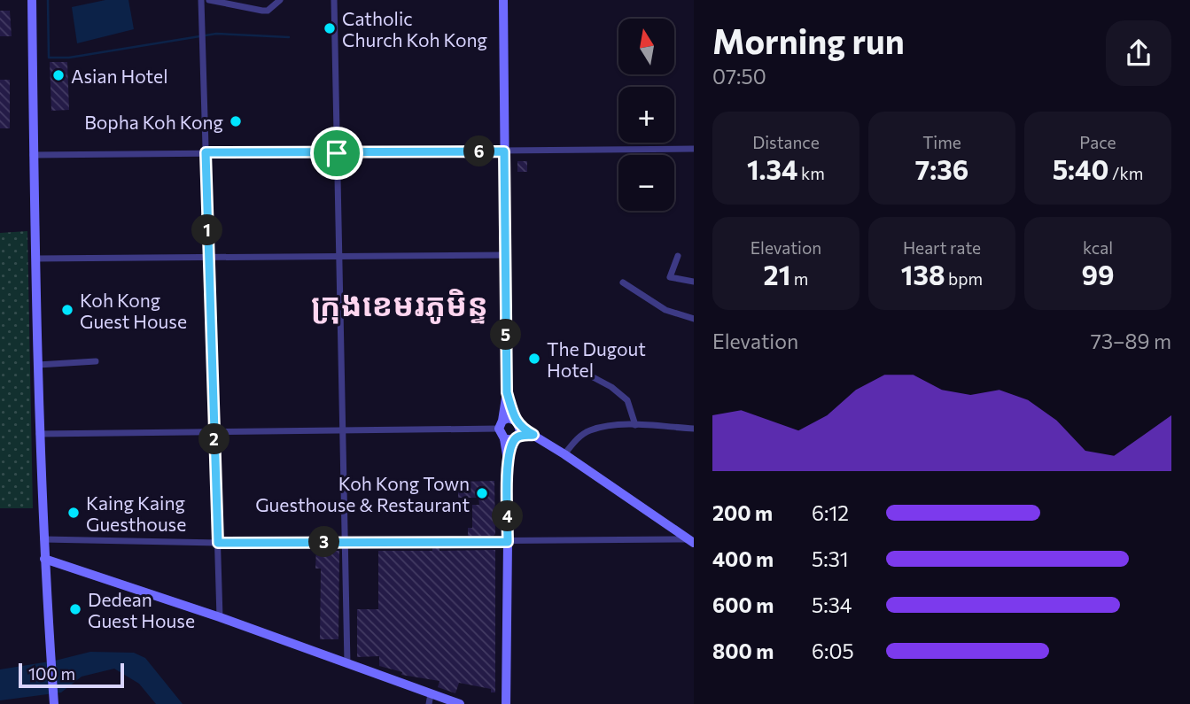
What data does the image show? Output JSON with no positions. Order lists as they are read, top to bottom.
{
  "districts": ["ក្រុងខេមរភូមិន្ទ"],
  "places": [
    "Catholic Church Koh Kong",
    "Asian Hotel",
    "Bopha Koh Kong",
    "Koh Kong Guest House",
    "The Dugout Hotel",
    "Koh Kong Town Guesthouse & Restaurant",
    "Kaing Kaing Guesthouse",
    "Dedean Guest House"
  ],
  "scale_bar": "100 m",
  "north": "top",
  "page": {
    "heading": ["Morning run", "07:50"],
    "map_buttons": ["+", "−"],
    "stats": [
      ["Distance", "1.34 km"],
      ["Time", "7:36"],
      ["Pace", "5:40 /km"],
      ["Elevation", "21 m"],
      ["Heart rate", "138 bpm"],
      ["kcal", "99"]
    ],
    "pins": [
      "6",
      "1",
      "5",
      "2",
      "4",
      "3"
    ],
    "chart": ["Elevation", "73–89 m"],
    "list": [
      {
        "name": "200 m",
        "note": "6:12"
      },
      {
        "name": "400 m",
        "note": "5:31"
      },
      {
        "name": "600 m",
        "note": "5:34"
      },
      {
        "name": "800 m",
        "note": "6:05"
      }
    ],
    "scale": "100 m"
  }
}
